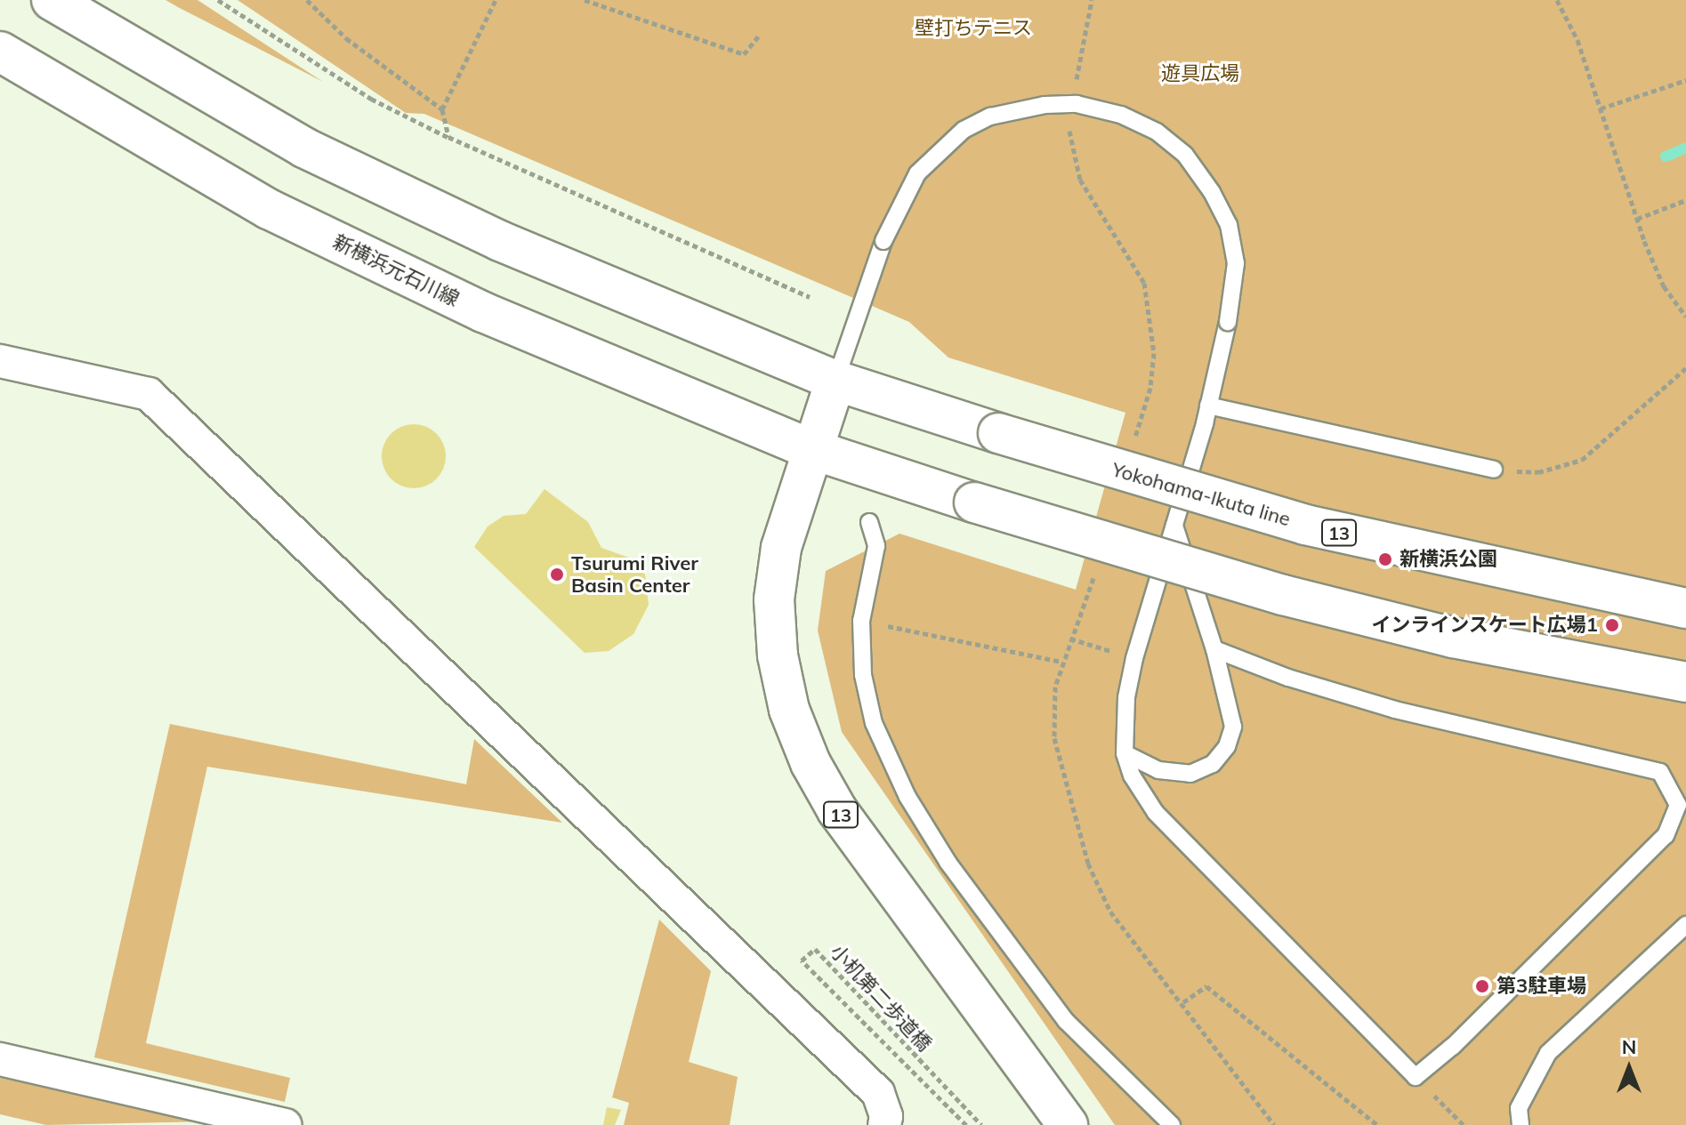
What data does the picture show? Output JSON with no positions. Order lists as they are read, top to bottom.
{
  "streets": {
    "main road": ["新横浜元石川線", "Yokohama-Ikuta line", "13"],
    "path": ["小机第二歩道橋"]
  },
  "crossings": [
    ["新横浜元石川線", "13"],
    ["Yokohama-Ikuta line", "13"]
  ],
  "parks": ["壁打ちテニス", "遊具広場"],
  "places": [
    "新横浜公園",
    "Tsurumi River Basin Center",
    "インラインスケート広場1",
    "第3駐車場"
  ],
  "north": "top"
}
